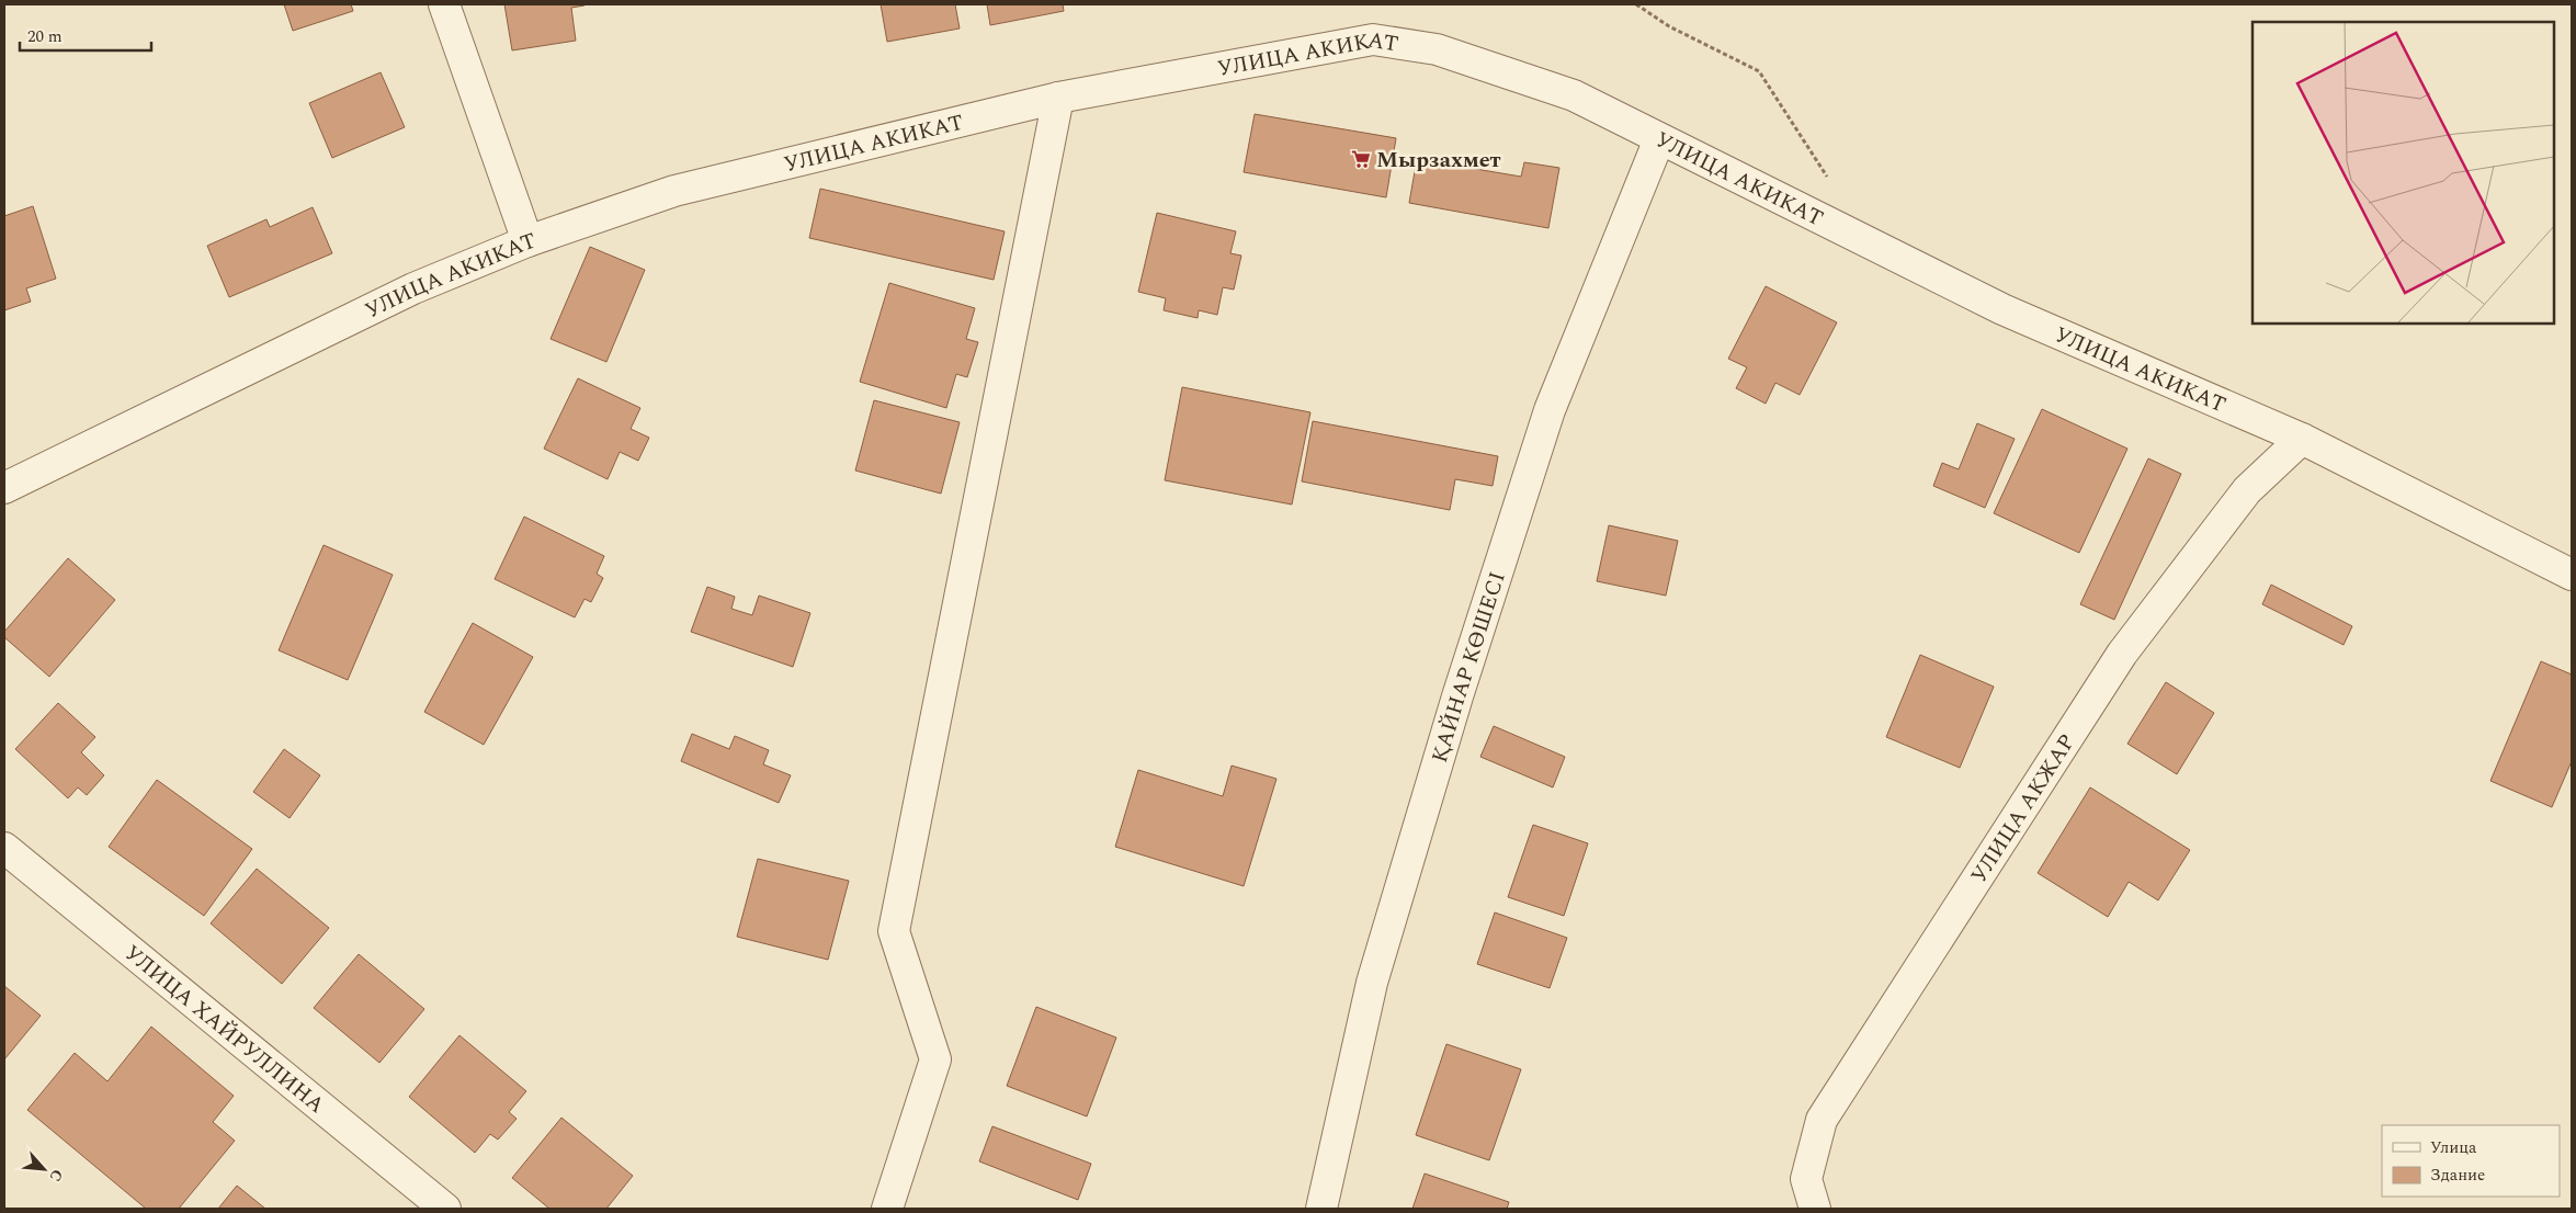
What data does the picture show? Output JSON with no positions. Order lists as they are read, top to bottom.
{
  "streets": {
    "street": [
      "УЛИЦА АКИКАТ",
      "ҚАЙНАР КӨШЕСІ",
      "УЛИЦА АКЖАР",
      "УЛИЦА ХАЙРУЛЛИНА"
    ]
  },
  "crossings": [
    ["УЛИЦА АКИКАТ", "ҚАЙНАР КӨШЕСІ"],
    ["УЛИЦА АКИКАТ", "УЛИЦА АКЖАР"]
  ],
  "places": {
    "supermarket": ["Мырзахмет"]
  },
  "legend": ["Улица", "Здание"],
  "scale_bar": "20 m",
  "north": "bottom right"
}
